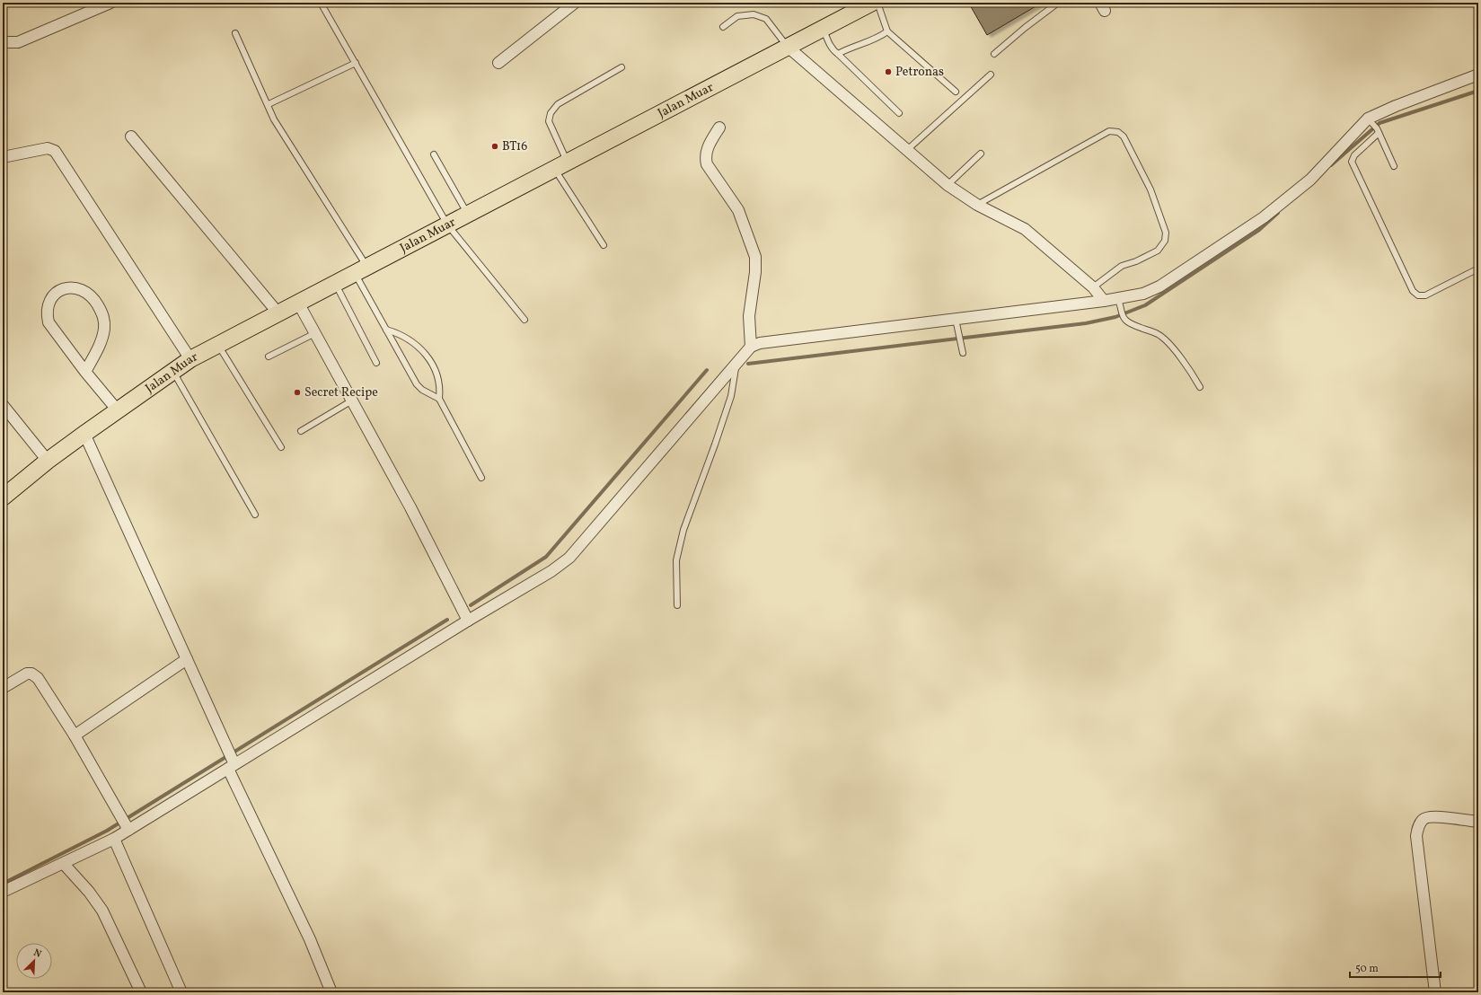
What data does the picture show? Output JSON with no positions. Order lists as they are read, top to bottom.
{
  "streets": {
    "main road": ["Jalan Muar"]
  },
  "places": ["Petronas", "BT16", "Secret Recipe"],
  "scale_bar": "50 m",
  "north": "top right"
}
